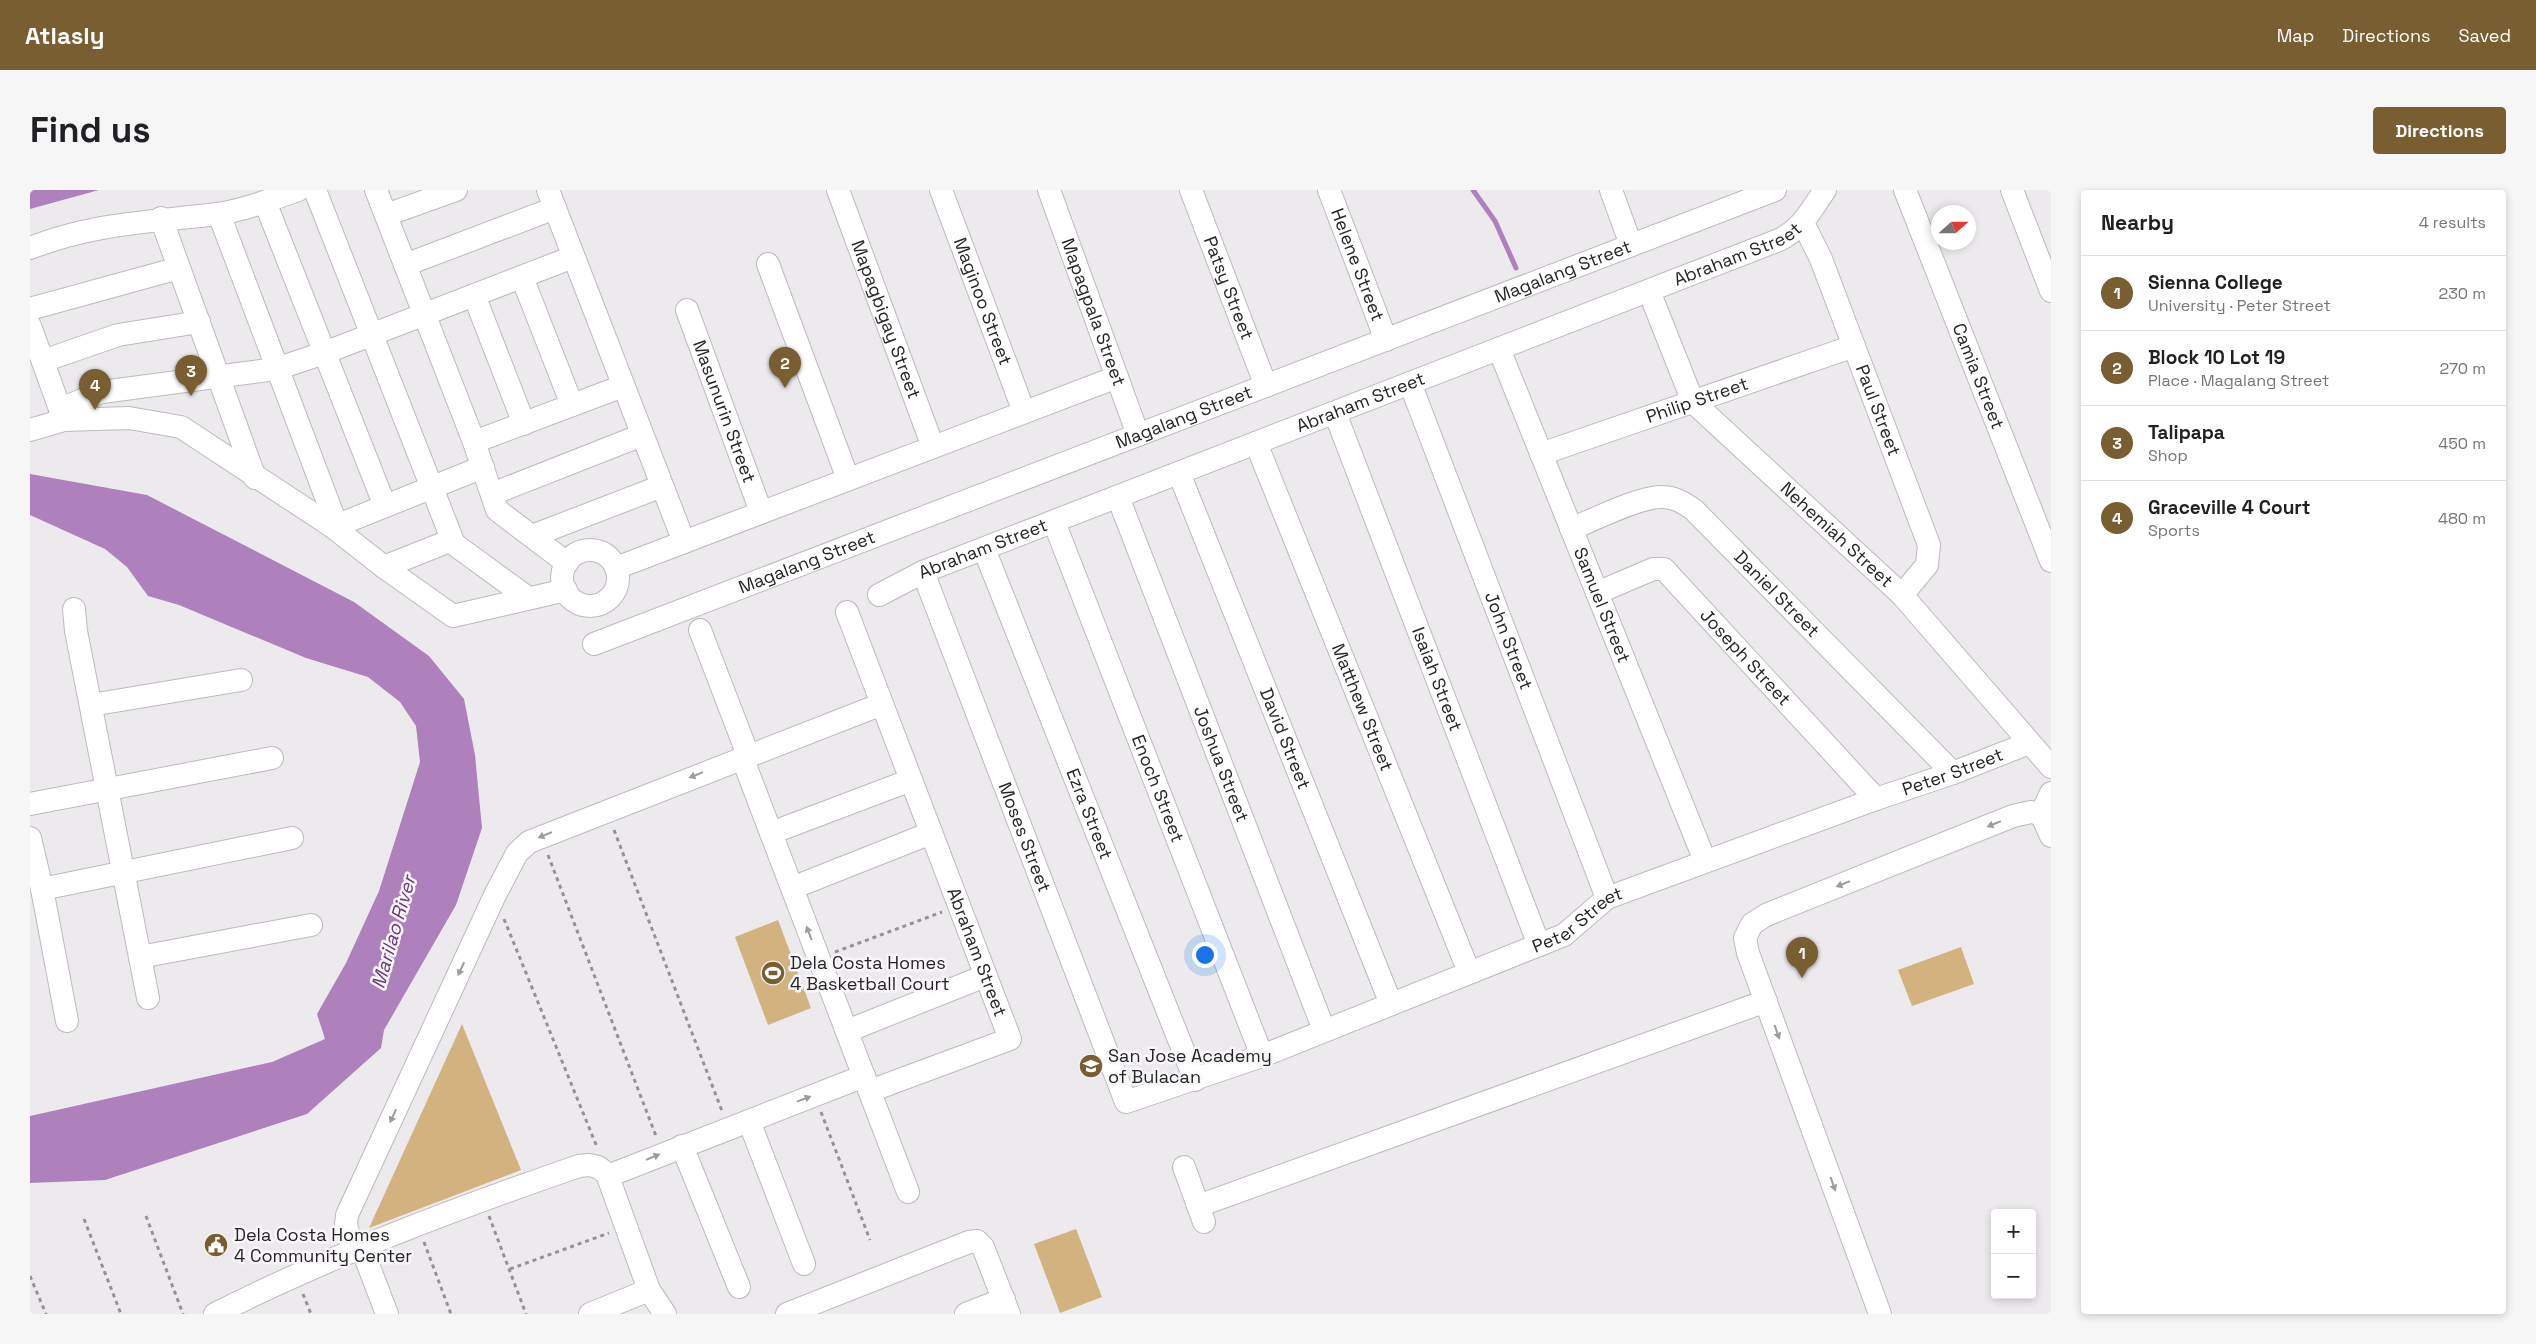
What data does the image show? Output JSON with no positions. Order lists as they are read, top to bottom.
{
  "streets": {
    "street": [
      "Abraham Street",
      "Helene Street",
      "Magalang Street",
      "Patsy Street",
      "Maginoo Street",
      "Mapagpala Street",
      "Mapagbigay Street",
      "Camia Street",
      "Philip Street",
      "Masunurin Street",
      "Paul Street",
      "Nehemiah Street",
      "Daniel Street",
      "Samuel Street",
      "John Street",
      "Joseph Street",
      "Isaiah Street",
      "Matthew Street",
      "David Street",
      "Joshua Street",
      "Peter Street",
      "Enoch Street",
      "Ezra Street",
      "Moses Street"
    ]
  },
  "crossings": [
    ["Abraham Street", "Paul Street"],
    ["Abraham Street", "Nehemiah Street"],
    ["Abraham Street", "Samuel Street"],
    ["Abraham Street", "John Street"],
    ["Abraham Street", "Isaiah Street"],
    ["Abraham Street", "Matthew Street"],
    ["Abraham Street", "David Street"],
    ["Abraham Street", "Joshua Street"],
    ["Abraham Street", "Enoch Street"],
    ["Abraham Street", "Ezra Street"],
    ["Abraham Street", "Moses Street"],
    ["Helene Street", "Magalang Street"],
    ["Magalang Street", "Patsy Street"],
    ["Magalang Street", "Mapagpala Street"],
    ["Philip Street", "Paul Street"],
    ["Philip Street", "Nehemiah Street"],
    ["Philip Street", "Samuel Street"],
    ["Paul Street", "Nehemiah Street"],
    ["Nehemiah Street", "Peter Street"],
    ["Daniel Street", "Samuel Street"],
    ["Daniel Street", "Peter Street"],
    ["Samuel Street", "Joseph Street"],
    ["Samuel Street", "Peter Street"],
    ["John Street", "Peter Street"],
    ["Joseph Street", "Peter Street"],
    ["Isaiah Street", "Peter Street"],
    ["Matthew Street", "Peter Street"],
    ["David Street", "Peter Street"],
    ["Joshua Street", "Peter Street"],
    ["Peter Street", "Enoch Street"],
    ["Peter Street", "Ezra Street"],
    ["Peter Street", "Moses Street"]
  ],
  "water": ["Marilao River"],
  "places": {
    "sports": ["Dela Costa Homes 4 Basketball Court"],
    "school or university": ["San Jose Academy of Bulacan"],
    "public building": ["Dela Costa Homes 4 Community Center"]
  },
  "north": "right",
  "page": {
    "header": "Atlasly",
    "nav": ["Map", "Directions", "Saved"],
    "buttons": "Directions",
    "title": "Find us",
    "heading": ["Nearby", "4 results"],
    "list": [
      {
        "mark": "1",
        "name": "Sienna College",
        "note": "University · Peter Street",
        "value": "230 m"
      },
      {
        "mark": "2",
        "name": "Block 10 Lot 19",
        "note": "Place · Magalang Street",
        "value": "270 m"
      },
      {
        "mark": "3",
        "name": "Talipapa",
        "note": "Shop",
        "value": "450 m"
      },
      {
        "mark": "4",
        "name": "Graceville 4 Court",
        "note": "Sports",
        "value": "480 m"
      }
    ],
    "pins": [
      "2",
      "3",
      "4",
      "1"
    ],
    "map_buttons": ["+", "−"]
  }
}
